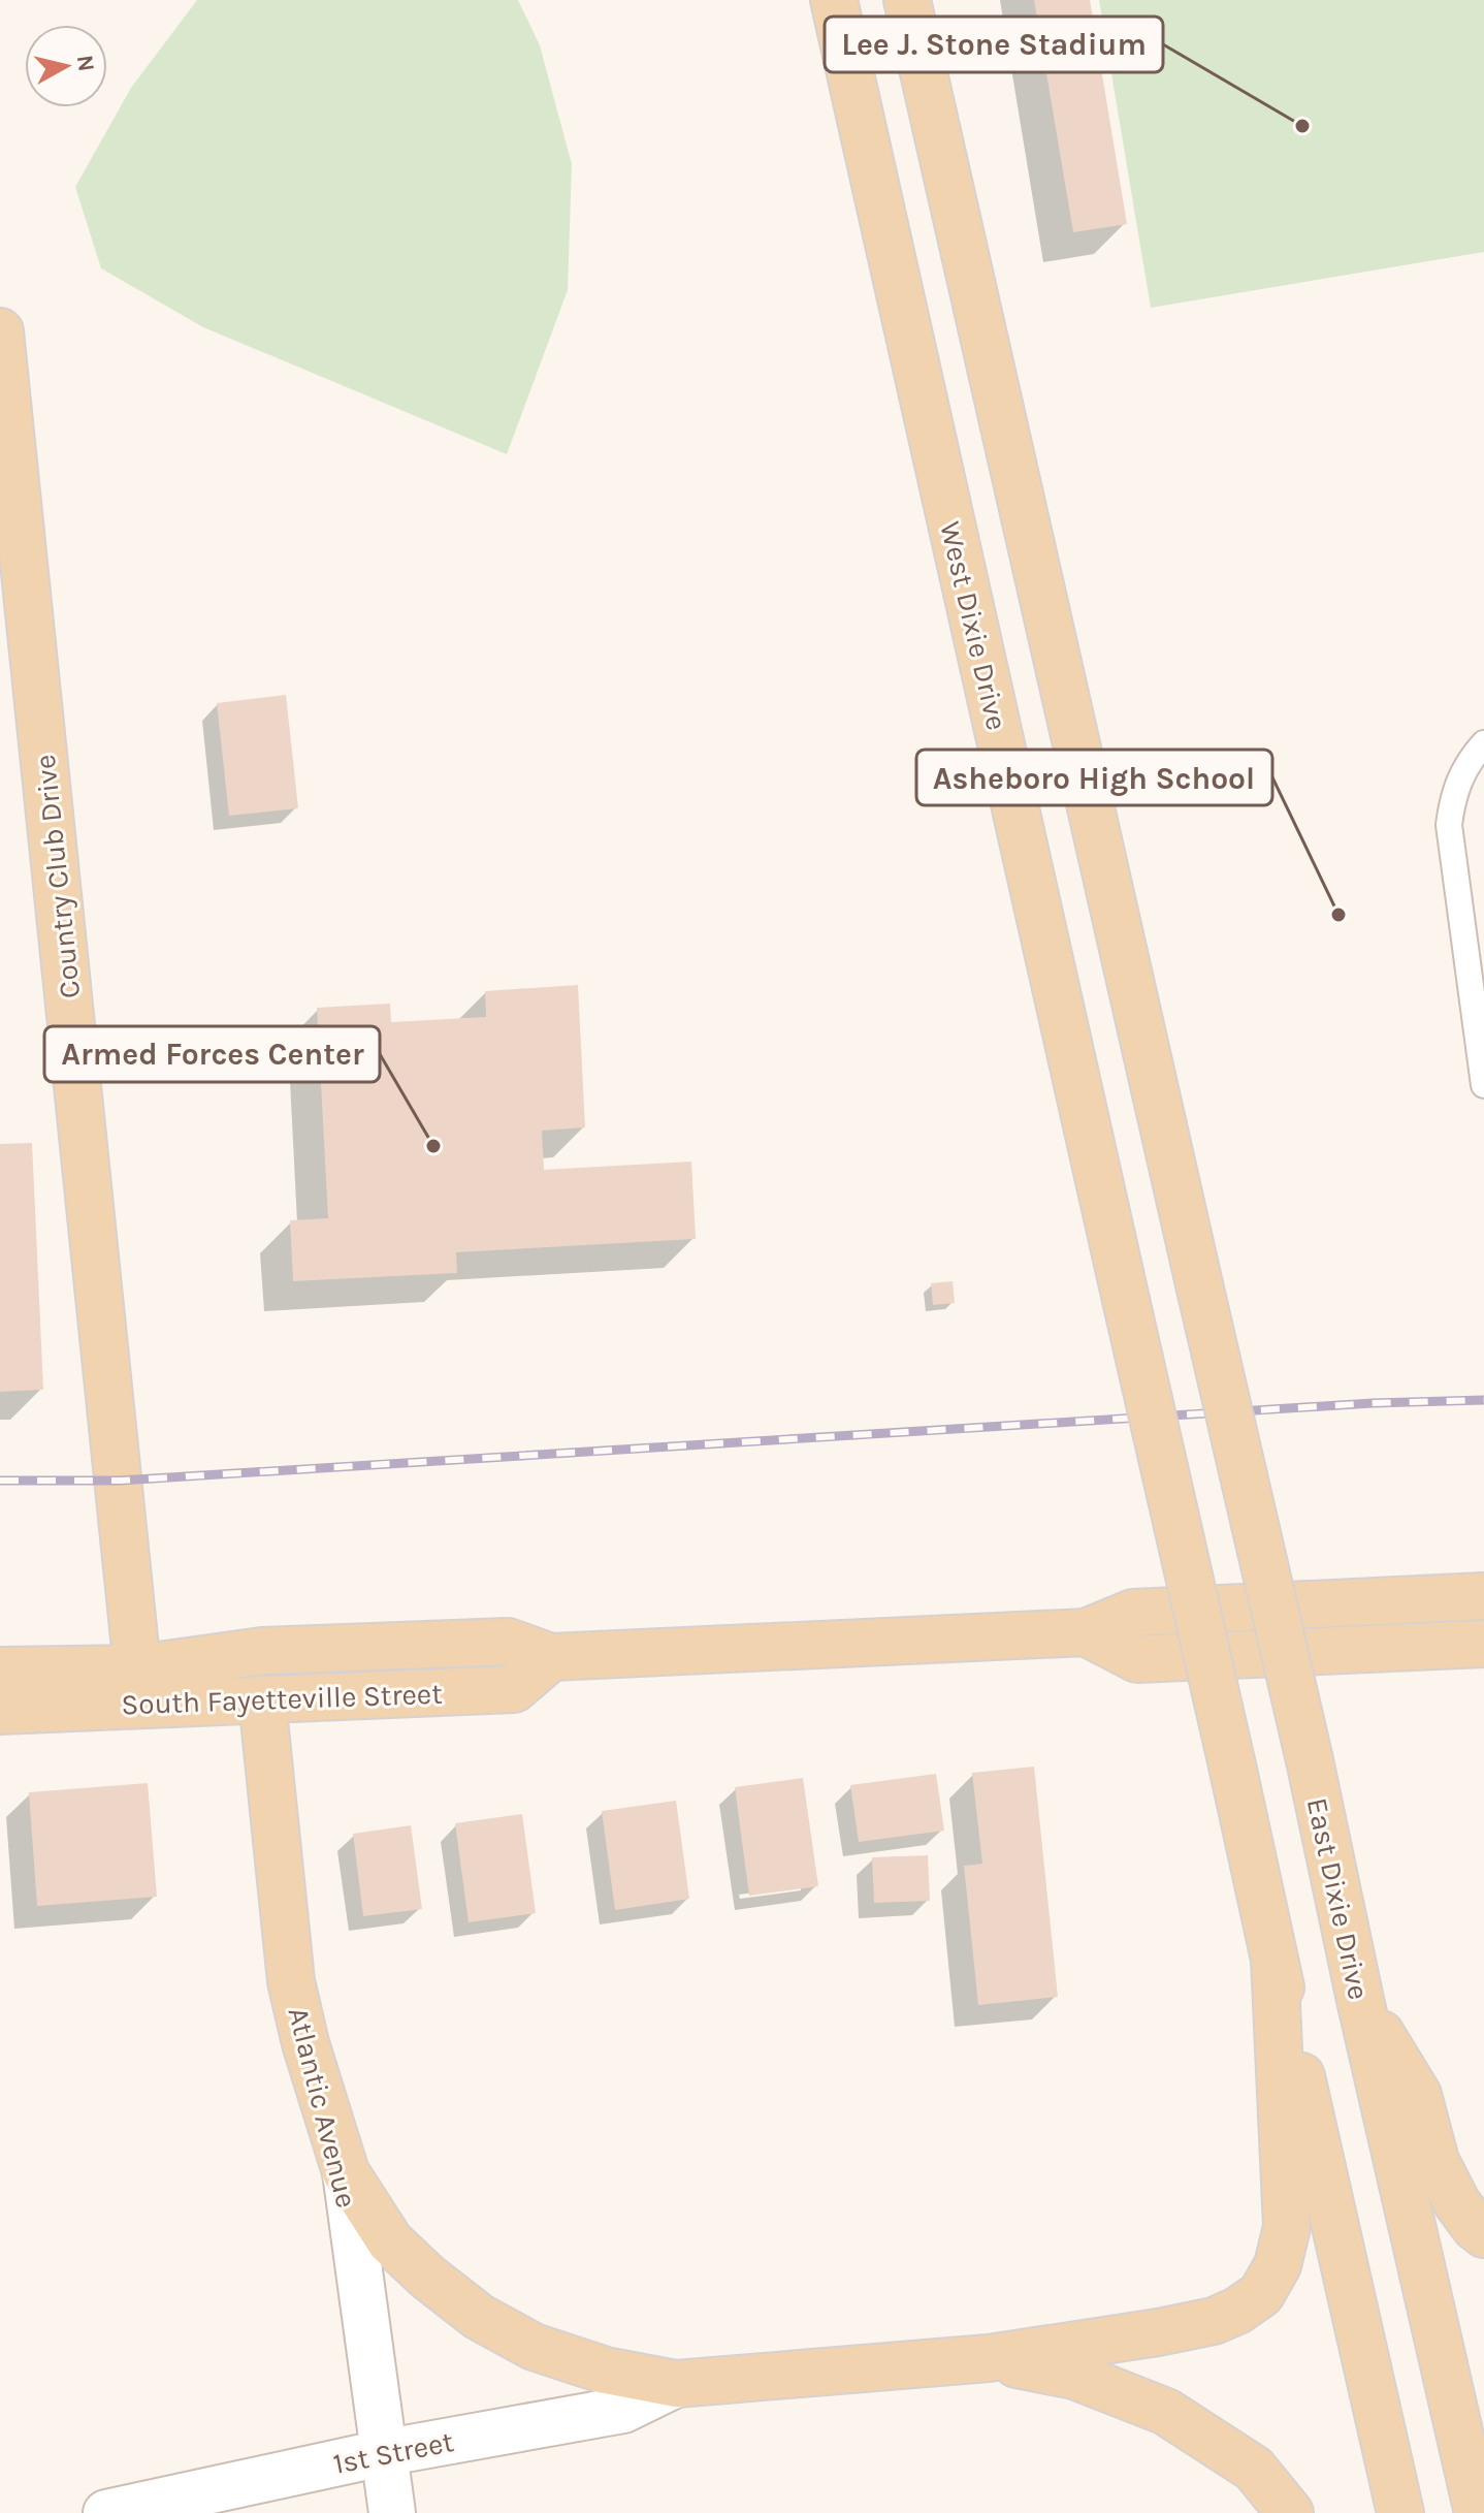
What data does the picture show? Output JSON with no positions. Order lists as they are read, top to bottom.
{
  "streets": {
    "main road": [
      "West Dixie Drive",
      "Country Club Drive",
      "South Fayetteville Street",
      "East Dixie Drive",
      "Atlantic Avenue"
    ],
    "street": ["1st Street"]
  },
  "crossings": [
    ["Country Club Drive", "South Fayetteville Street"],
    ["South Fayetteville Street", "Atlantic Avenue"],
    ["Atlantic Avenue", "1st Street"]
  ],
  "places": ["Lee J. Stone Stadium", "Asheboro High School", "Armed Forces Center"],
  "north": "right"
}
